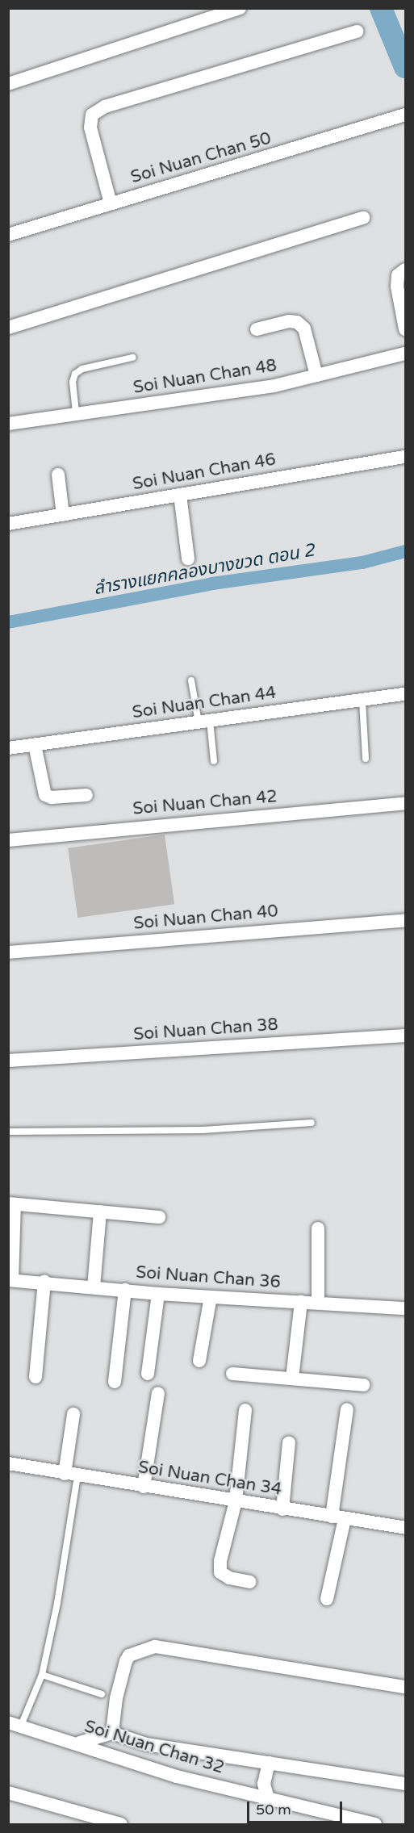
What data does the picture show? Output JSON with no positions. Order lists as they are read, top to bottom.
{
  "streets": {
    "street": [
      "Soi Nuan Chan 50",
      "Soi Nuan Chan 48",
      "Soi Nuan Chan 46",
      "Soi Nuan Chan 44",
      "Soi Nuan Chan 42",
      "Soi Nuan Chan 40",
      "Soi Nuan Chan 38",
      "Soi Nuan Chan 36",
      "Soi Nuan Chan 34",
      "Soi Nuan Chan 32"
    ]
  },
  "water": ["ลำรางแยกคลองบางขวด ตอน 2"],
  "scale_bar": "50 m"
}
